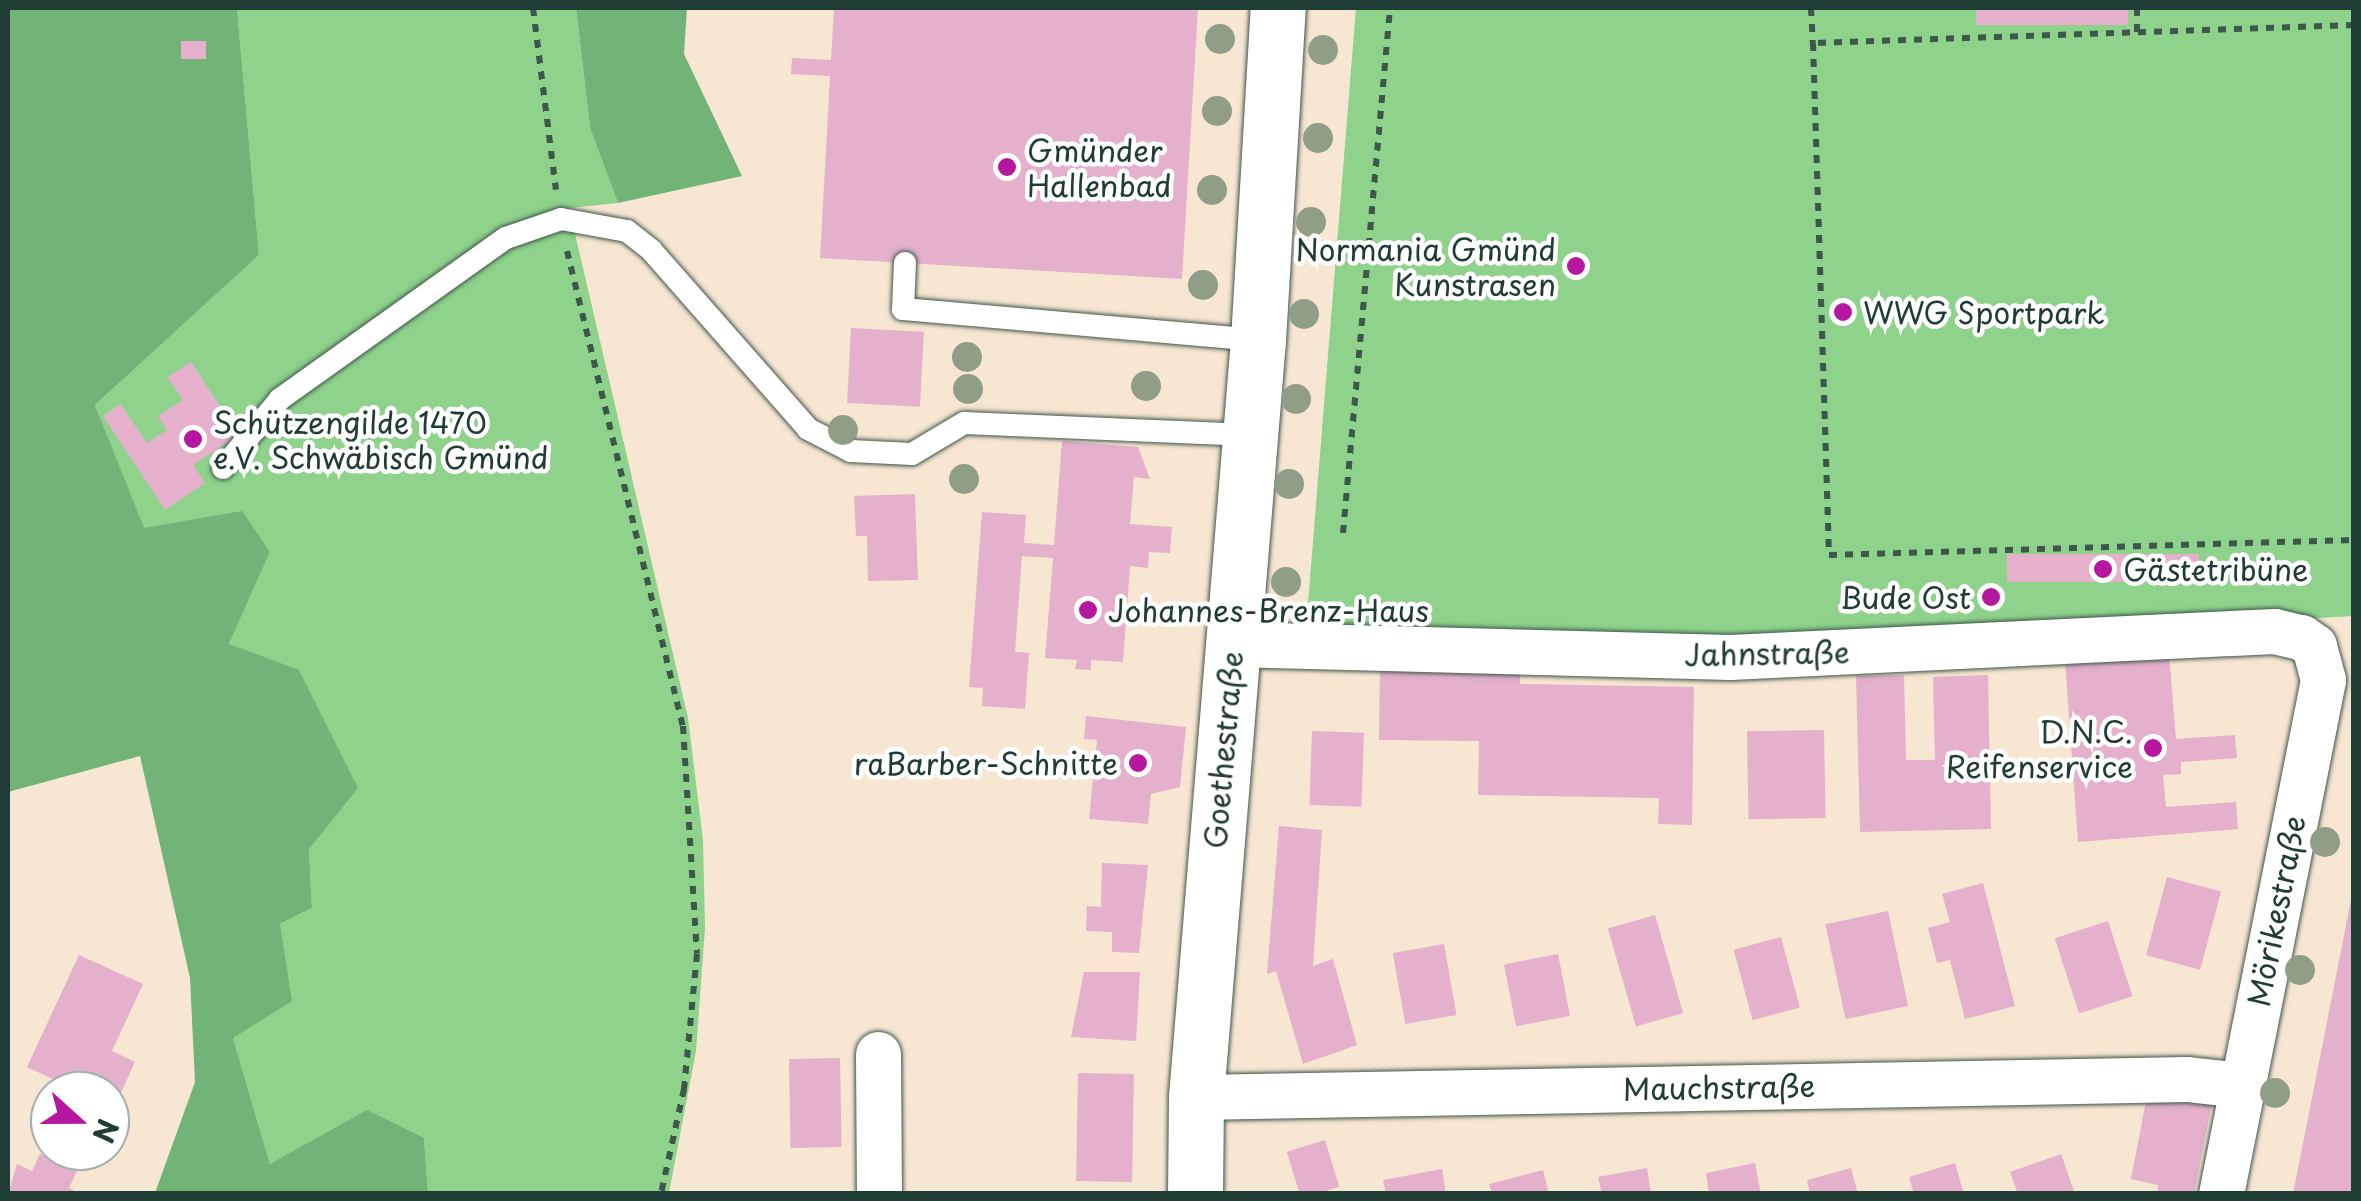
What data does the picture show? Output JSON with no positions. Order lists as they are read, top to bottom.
{
  "streets": {
    "street": [
      "Jahnstraße",
      "Goethestraße",
      "Mörikestraße",
      "Mauchstraße"
    ]
  },
  "crossings": [
    ["Jahnstraße", "Goethestraße"],
    ["Jahnstraße", "Mörikestraße"],
    ["Goethestraße", "Mauchstraße"],
    ["Mörikestraße", "Mauchstraße"]
  ],
  "places": [
    "Gmünder Hallenbad",
    "Normania Gmünd Kunstrasen",
    "WWG Sportpark",
    "Schützengilde 1470 e.V. Schwäbisch Gmünd",
    "Gästetribüne",
    "Bude Ost",
    "Johannes-Brenz-Haus",
    "D.N.C. Reifenservice",
    "raBarber-Schnitte"
  ],
  "north": "right"
}
